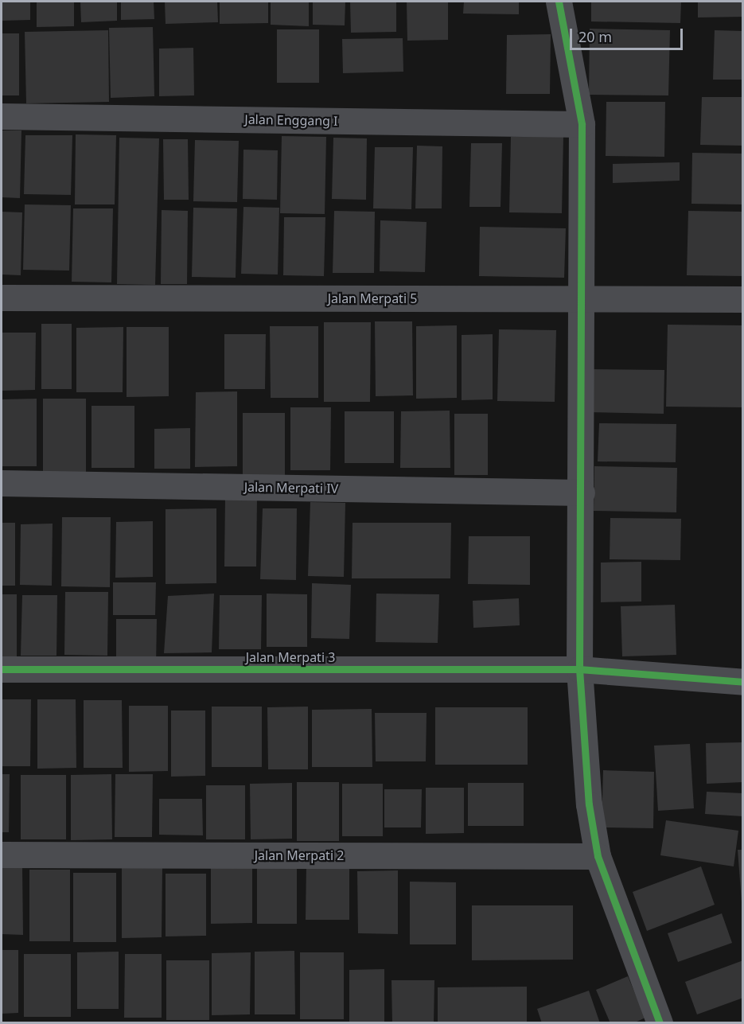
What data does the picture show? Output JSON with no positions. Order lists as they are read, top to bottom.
{
  "streets": {
    "street": [
      "Jalan Enggang I",
      "Jalan Merpati 5",
      "Jalan Merpati IV",
      "Jalan Merpati 3",
      "Jalan Merpati 2"
    ]
  },
  "scale_bar": "20 m"
}
